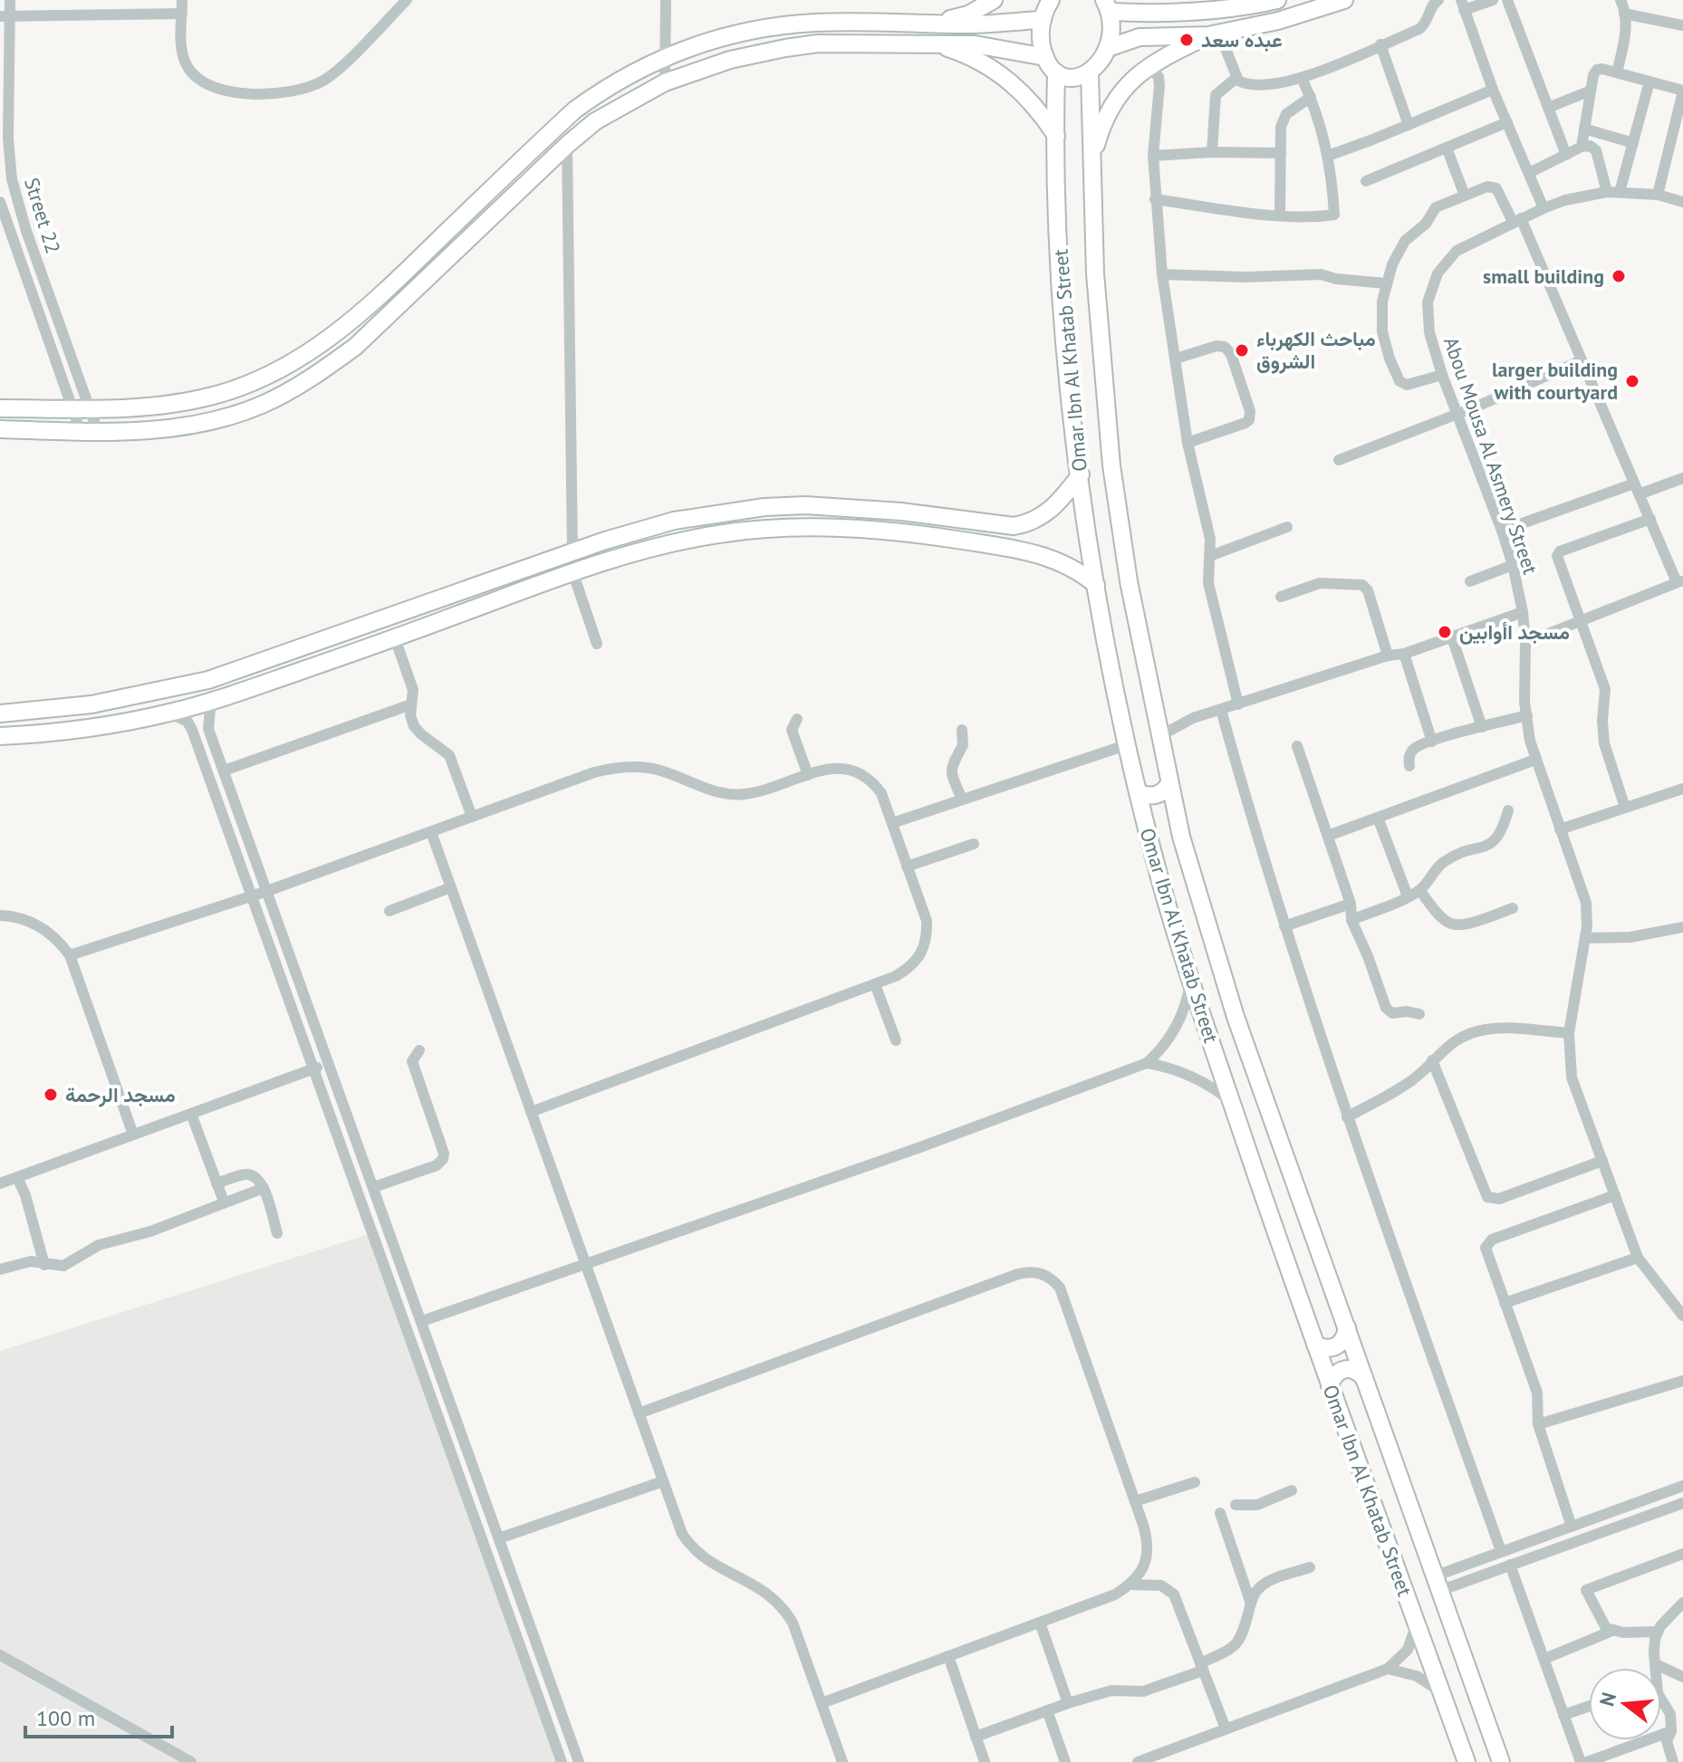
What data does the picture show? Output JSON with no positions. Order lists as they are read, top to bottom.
{
  "streets": {
    "street": ["Street 22", "Omar Ibn Al Khatab Street", "Abou Mousa Al Asmery Street"]
  },
  "places": [
    "عبده سعد",
    "small building",
    "مباحث الكهرباء الشروق",
    "larger building with courtyard",
    "مسجد اأوابين",
    "مسجد الرحمة"
  ],
  "scale_bar": "100 m",
  "north": "left"
}
